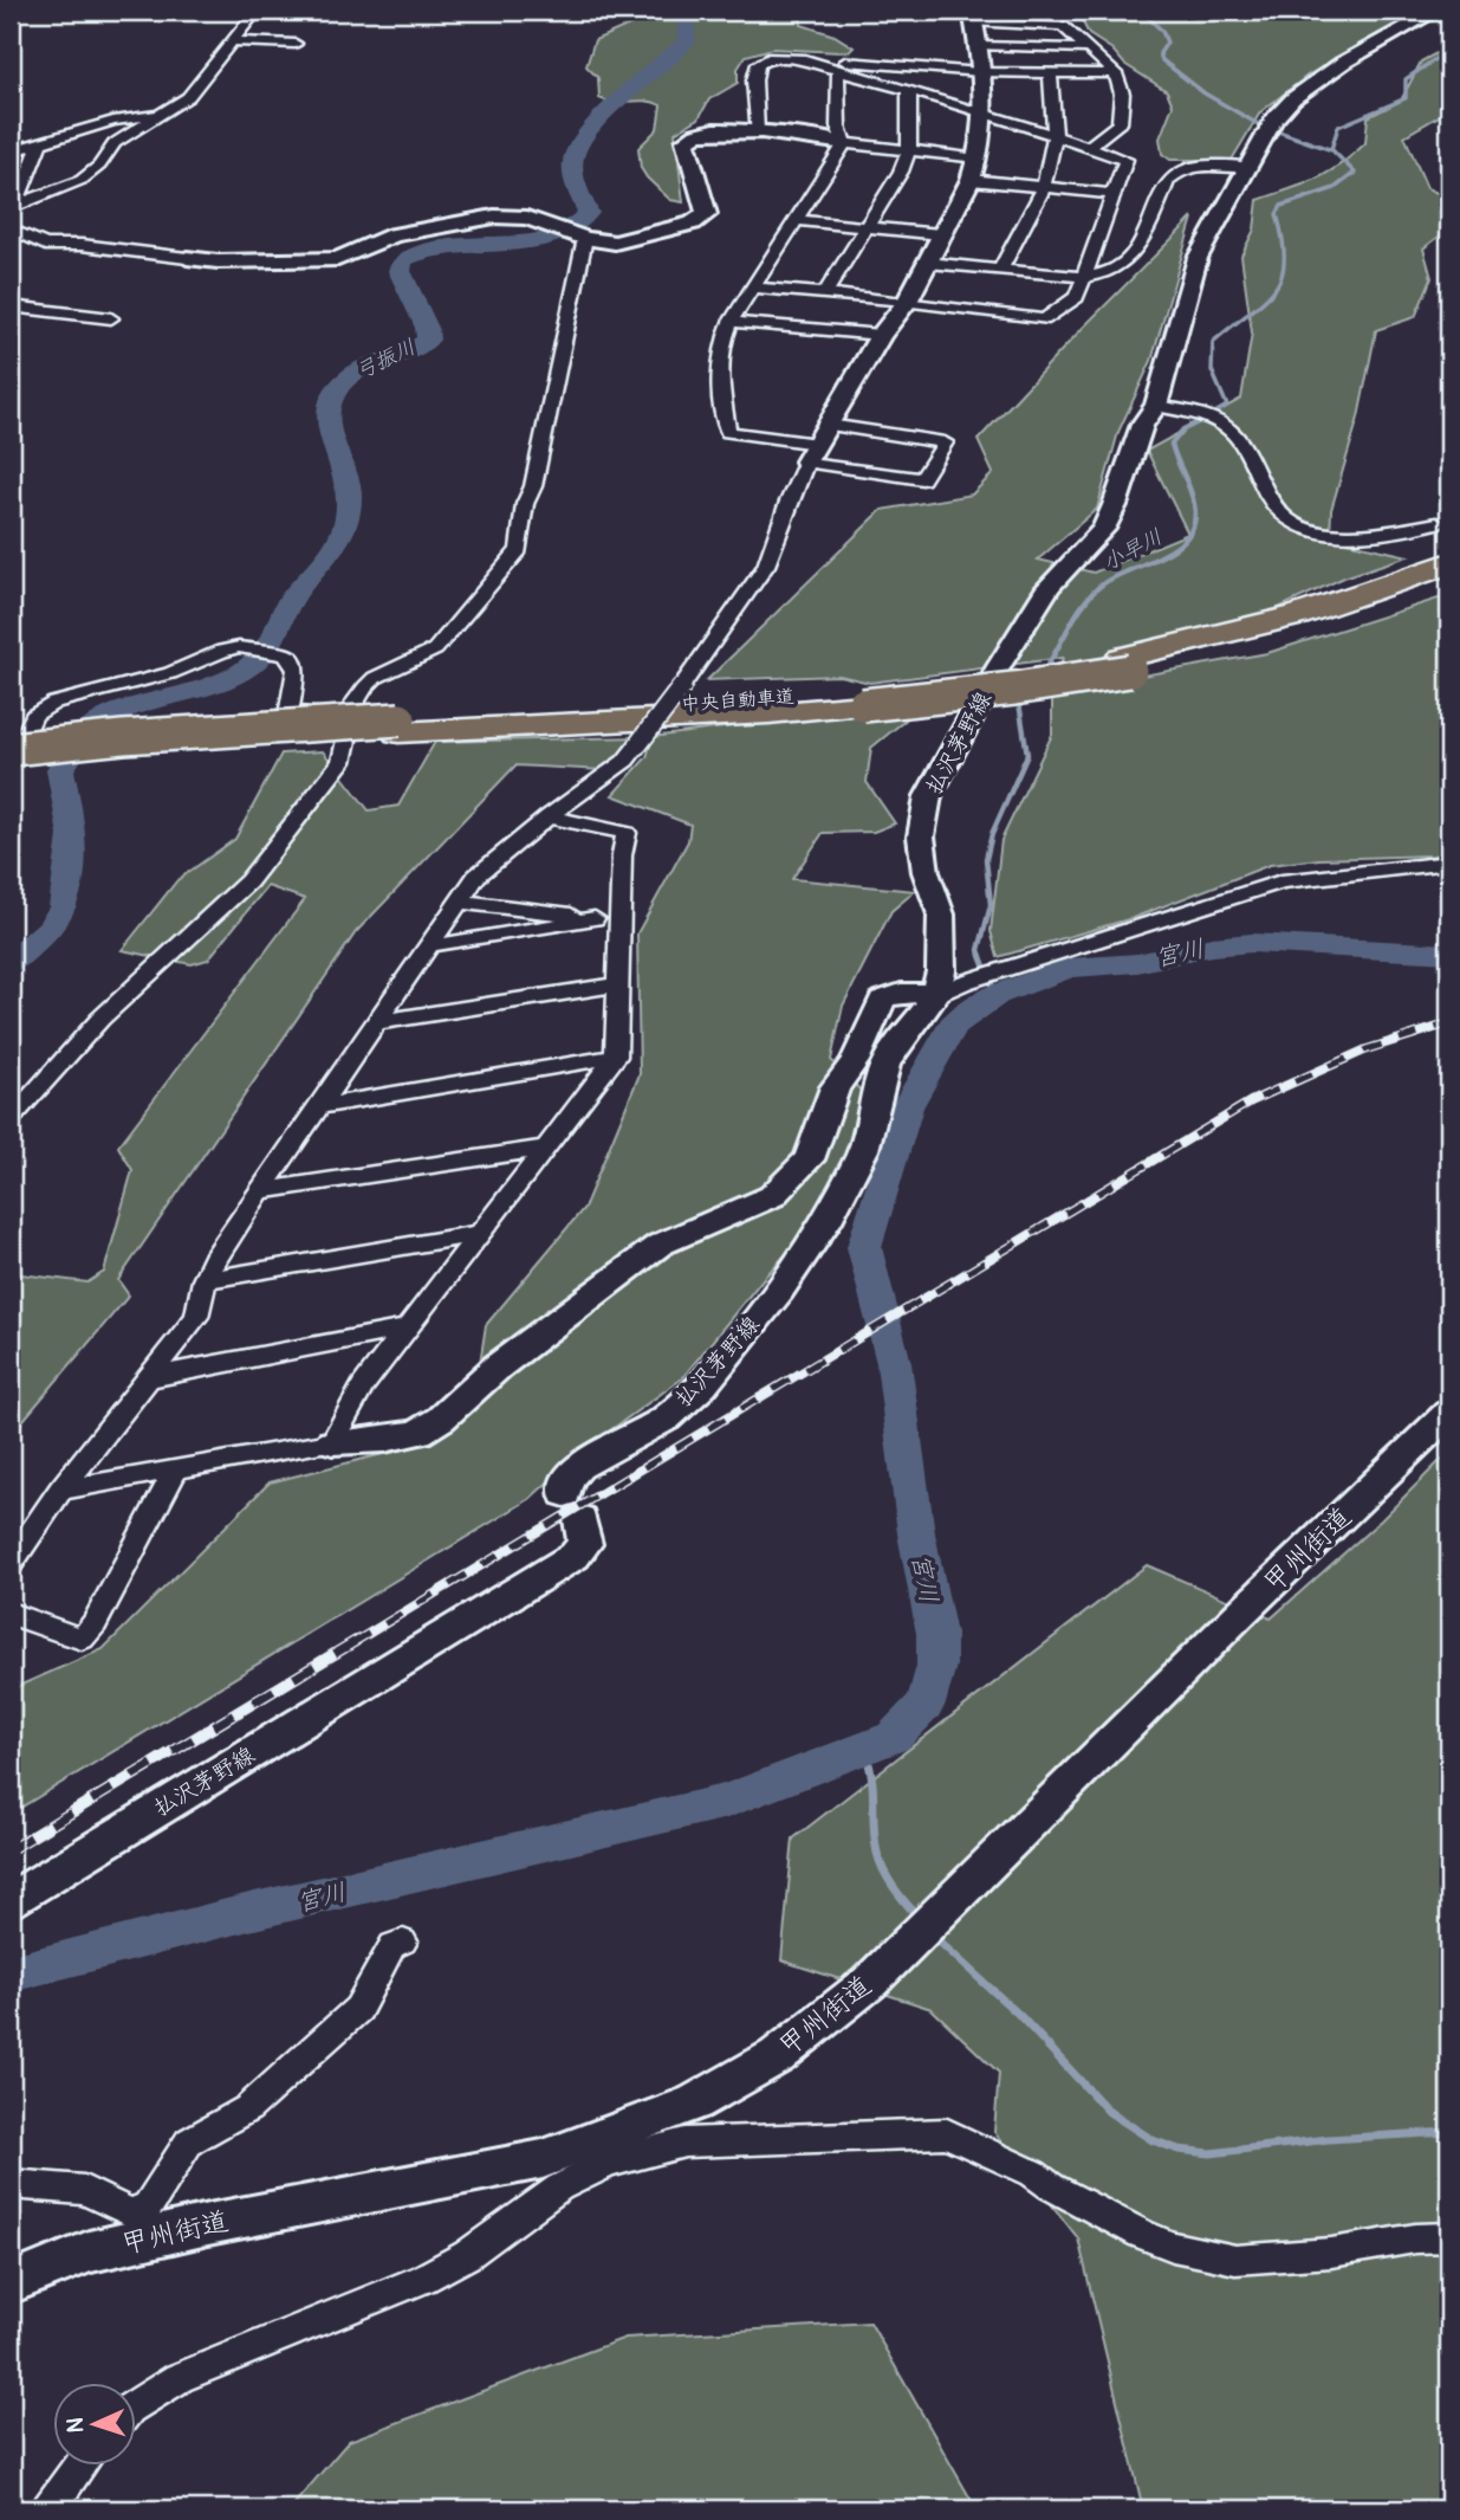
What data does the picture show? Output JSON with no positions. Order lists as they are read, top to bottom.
{
  "streets": {
    "highway": ["中央自動車道"],
    "main road": ["払沢茅野線"],
    "street": ["甲州街道"]
  },
  "water": ["弓振川", "小早川", "宮川"],
  "north": "left"
}
